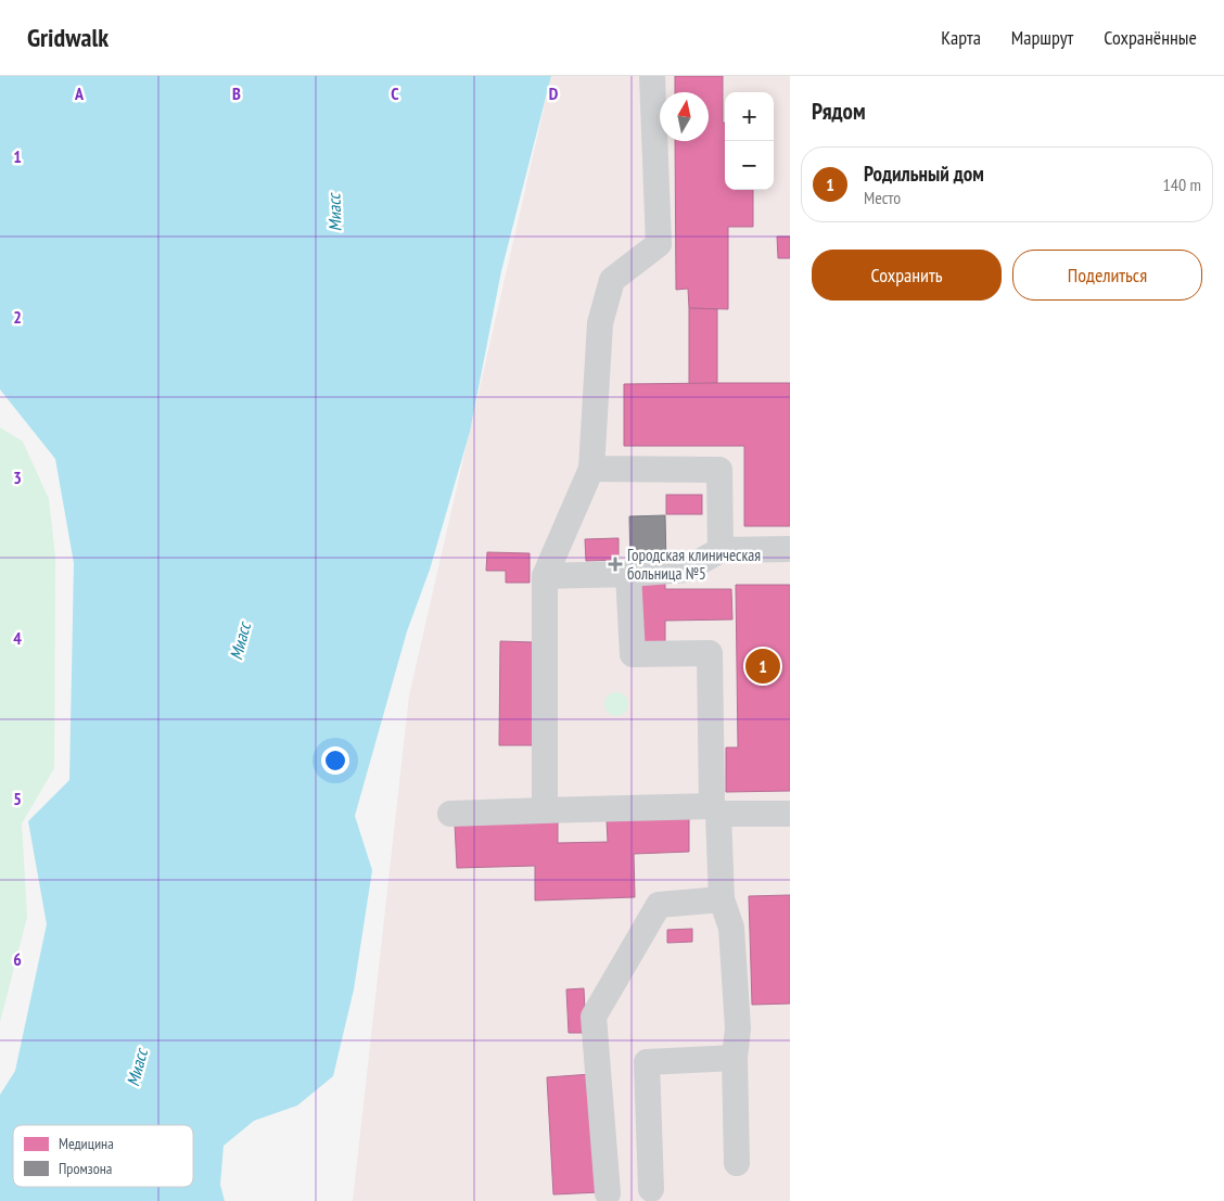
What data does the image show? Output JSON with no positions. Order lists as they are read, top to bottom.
{
  "water": ["Миасс"],
  "places": {
    "health": ["Городская клиническая больница №5"]
  },
  "legend": ["Медицина", "Промзона"],
  "north": "top",
  "page": {
    "header": "Gridwalk",
    "nav": ["Карта", "Маршрут", "Сохранённые"],
    "heading": "Рядом",
    "map_buttons": ["+", "−"],
    "list": [
      {
        "mark": "1",
        "name": "Родильный дом",
        "note": "Место",
        "value": "140 m"
      }
    ],
    "buttons": ["Сохранить", "Поделиться"],
    "pins": "1"
  },
  "grid": {
    "columns": [
      "A",
      "B",
      "C",
      "D"
    ],
    "rows": [
      "1",
      "2",
      "3",
      "4",
      "5",
      "6"
    ]
  }
}
